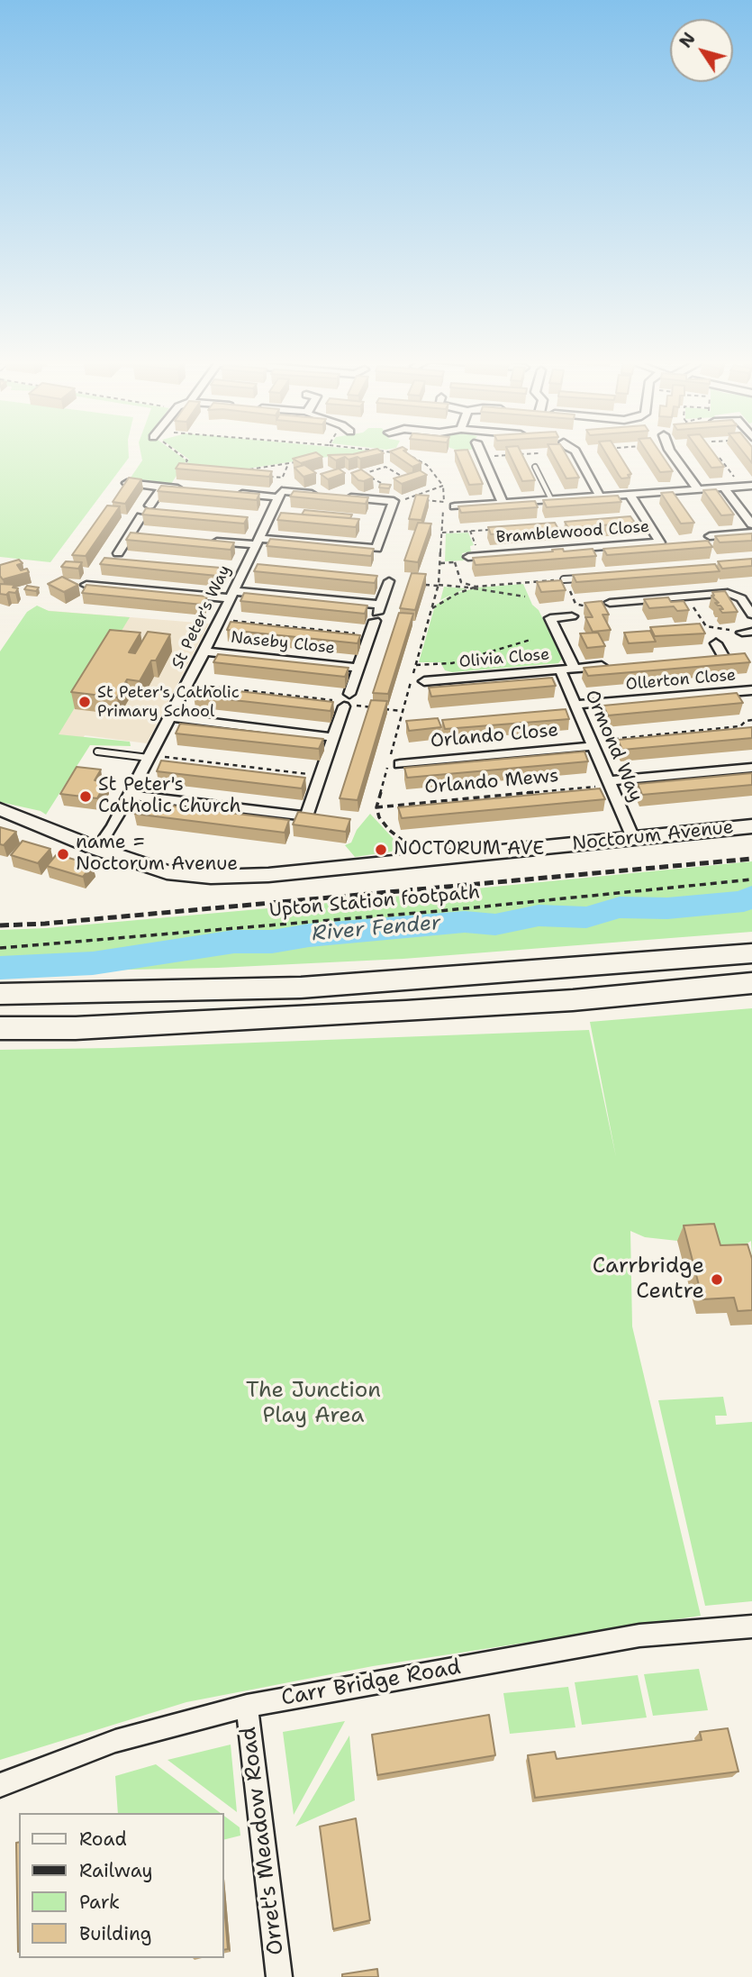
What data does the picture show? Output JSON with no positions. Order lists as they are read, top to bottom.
{
  "streets": {
    "street": [
      "Bramblewood Close",
      "St Peter's Way",
      "Naseby Close",
      "Olivia Close",
      "Ollerton Close",
      "Orlando Close",
      "Ormond Way",
      "Noctorum Avenue",
      "Carr Bridge Road",
      "Orret's Meadow Road"
    ],
    "path": ["Orlando Mews", "Upton Station footpath"]
  },
  "crossings": [
    ["St Peter's Way", "Naseby Close"],
    ["St Peter's Way", "Noctorum Avenue"],
    ["Olivia Close", "Ormond Way"],
    ["Ollerton Close", "Ormond Way"],
    ["Orlando Close", "Ormond Way"],
    ["Ormond Way", "Orlando Mews"],
    ["Ormond Way", "Noctorum Avenue"],
    ["Carr Bridge Road", "Orret's Meadow Road"]
  ],
  "water": ["River Fender"],
  "parks": ["The Junction Play Area"],
  "places": [
    "St Peter's Catholic Primary School",
    "St Peter's Catholic Church",
    "NOCTORUM AVE",
    "name = Noctorum Avenue",
    "Carrbridge Centre"
  ],
  "legend": [
    "Road",
    "Railway",
    "Park",
    "Building"
  ],
  "north": "top left"
}
